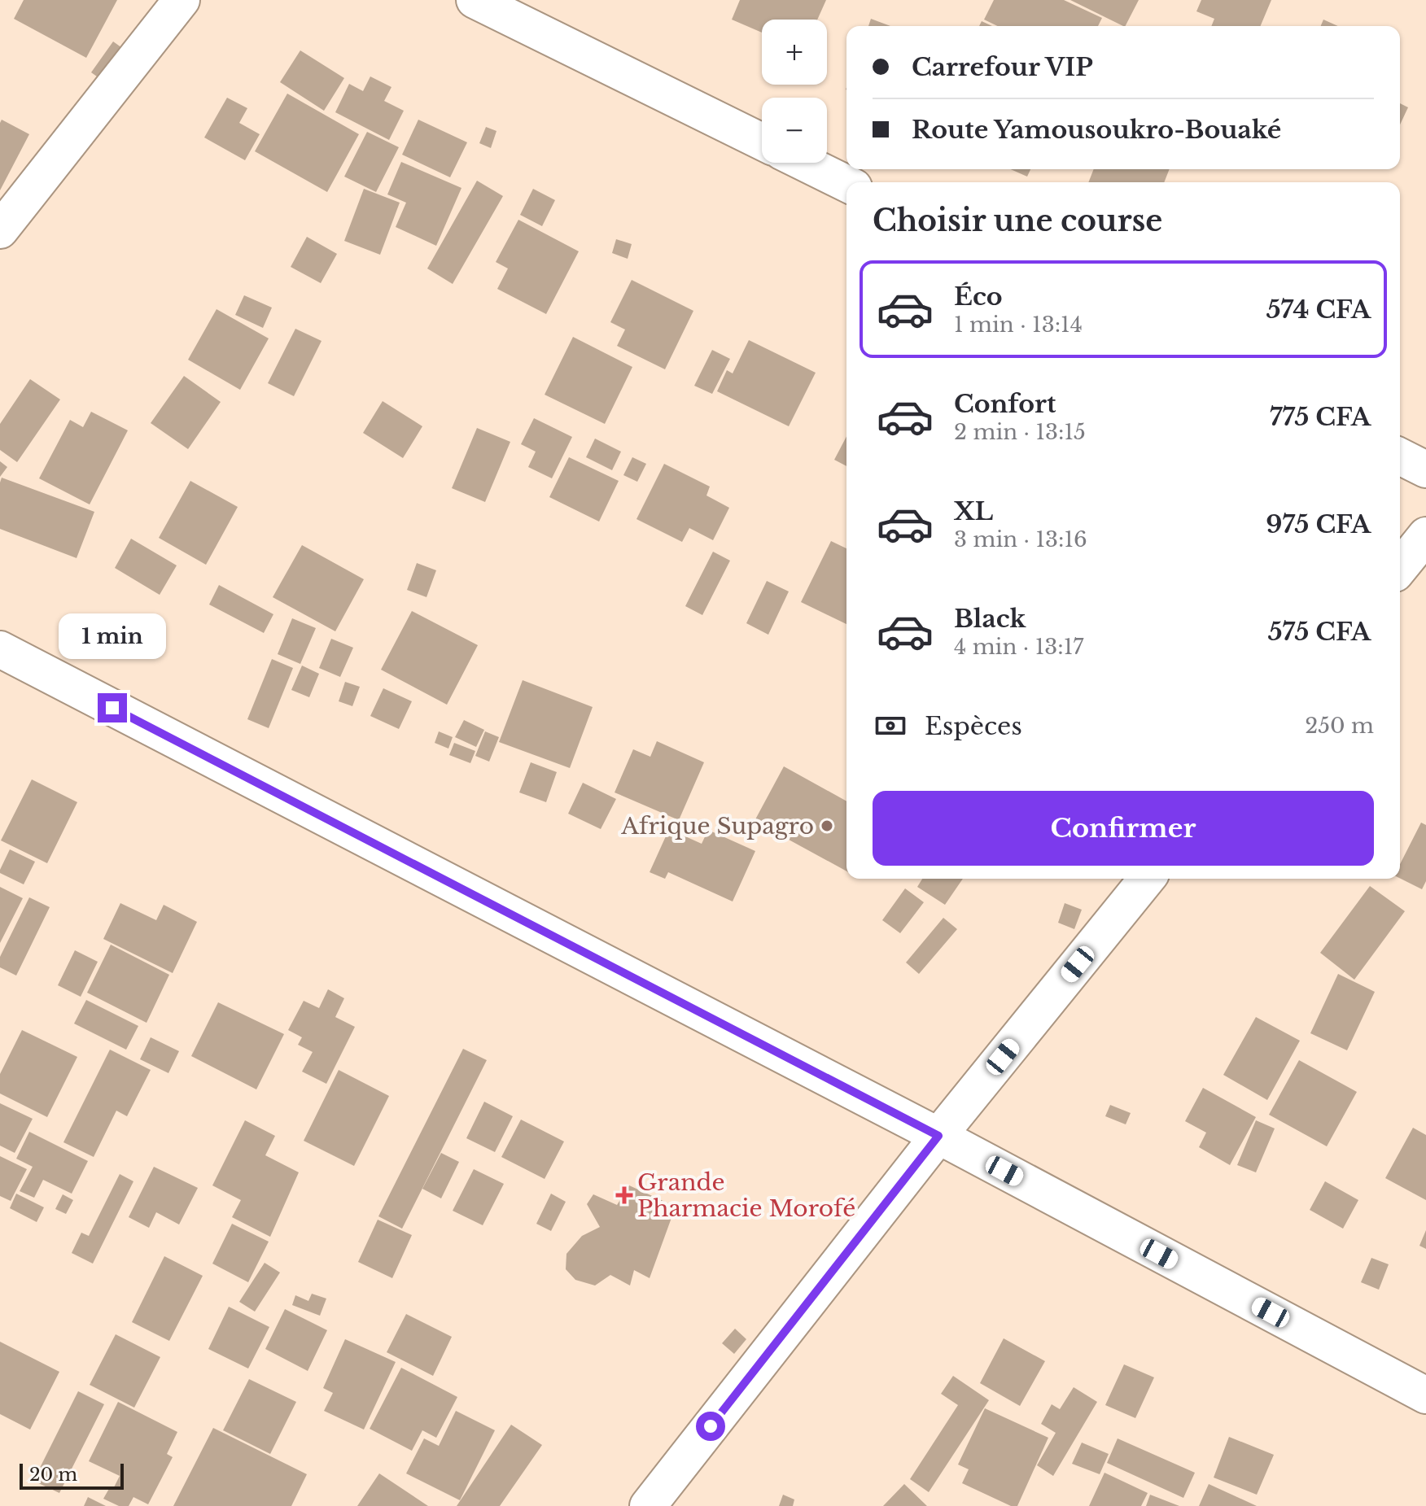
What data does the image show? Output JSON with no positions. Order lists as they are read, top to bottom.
{
  "places": {
    "other": ["Afrique Supagro"],
    "health": ["Grande Pharmacie Morofé"]
  },
  "scale_bar": "20 m",
  "page": {
    "map_buttons": ["+", "−"],
    "banner": ["Carrefour VIP", "Route Yamousoukro-Bouaké"],
    "heading": "Choisir une course",
    "list": [
      {
        "name": "Éco",
        "note": "1 min · 13:14",
        "value": "574 CFA"
      },
      {
        "name": "Confort",
        "note": "2 min · 13:15",
        "value": "775 CFA"
      },
      {
        "name": "XL",
        "note": "3 min · 13:16",
        "value": "975 CFA"
      },
      {
        "name": "Black",
        "note": "4 min · 13:17",
        "value": "575 CFA"
      }
    ],
    "bubble": "1 min",
    "pay": ["Espèces", "250 m"],
    "buttons": "Confirmer",
    "scale": "20 m"
  }
}
